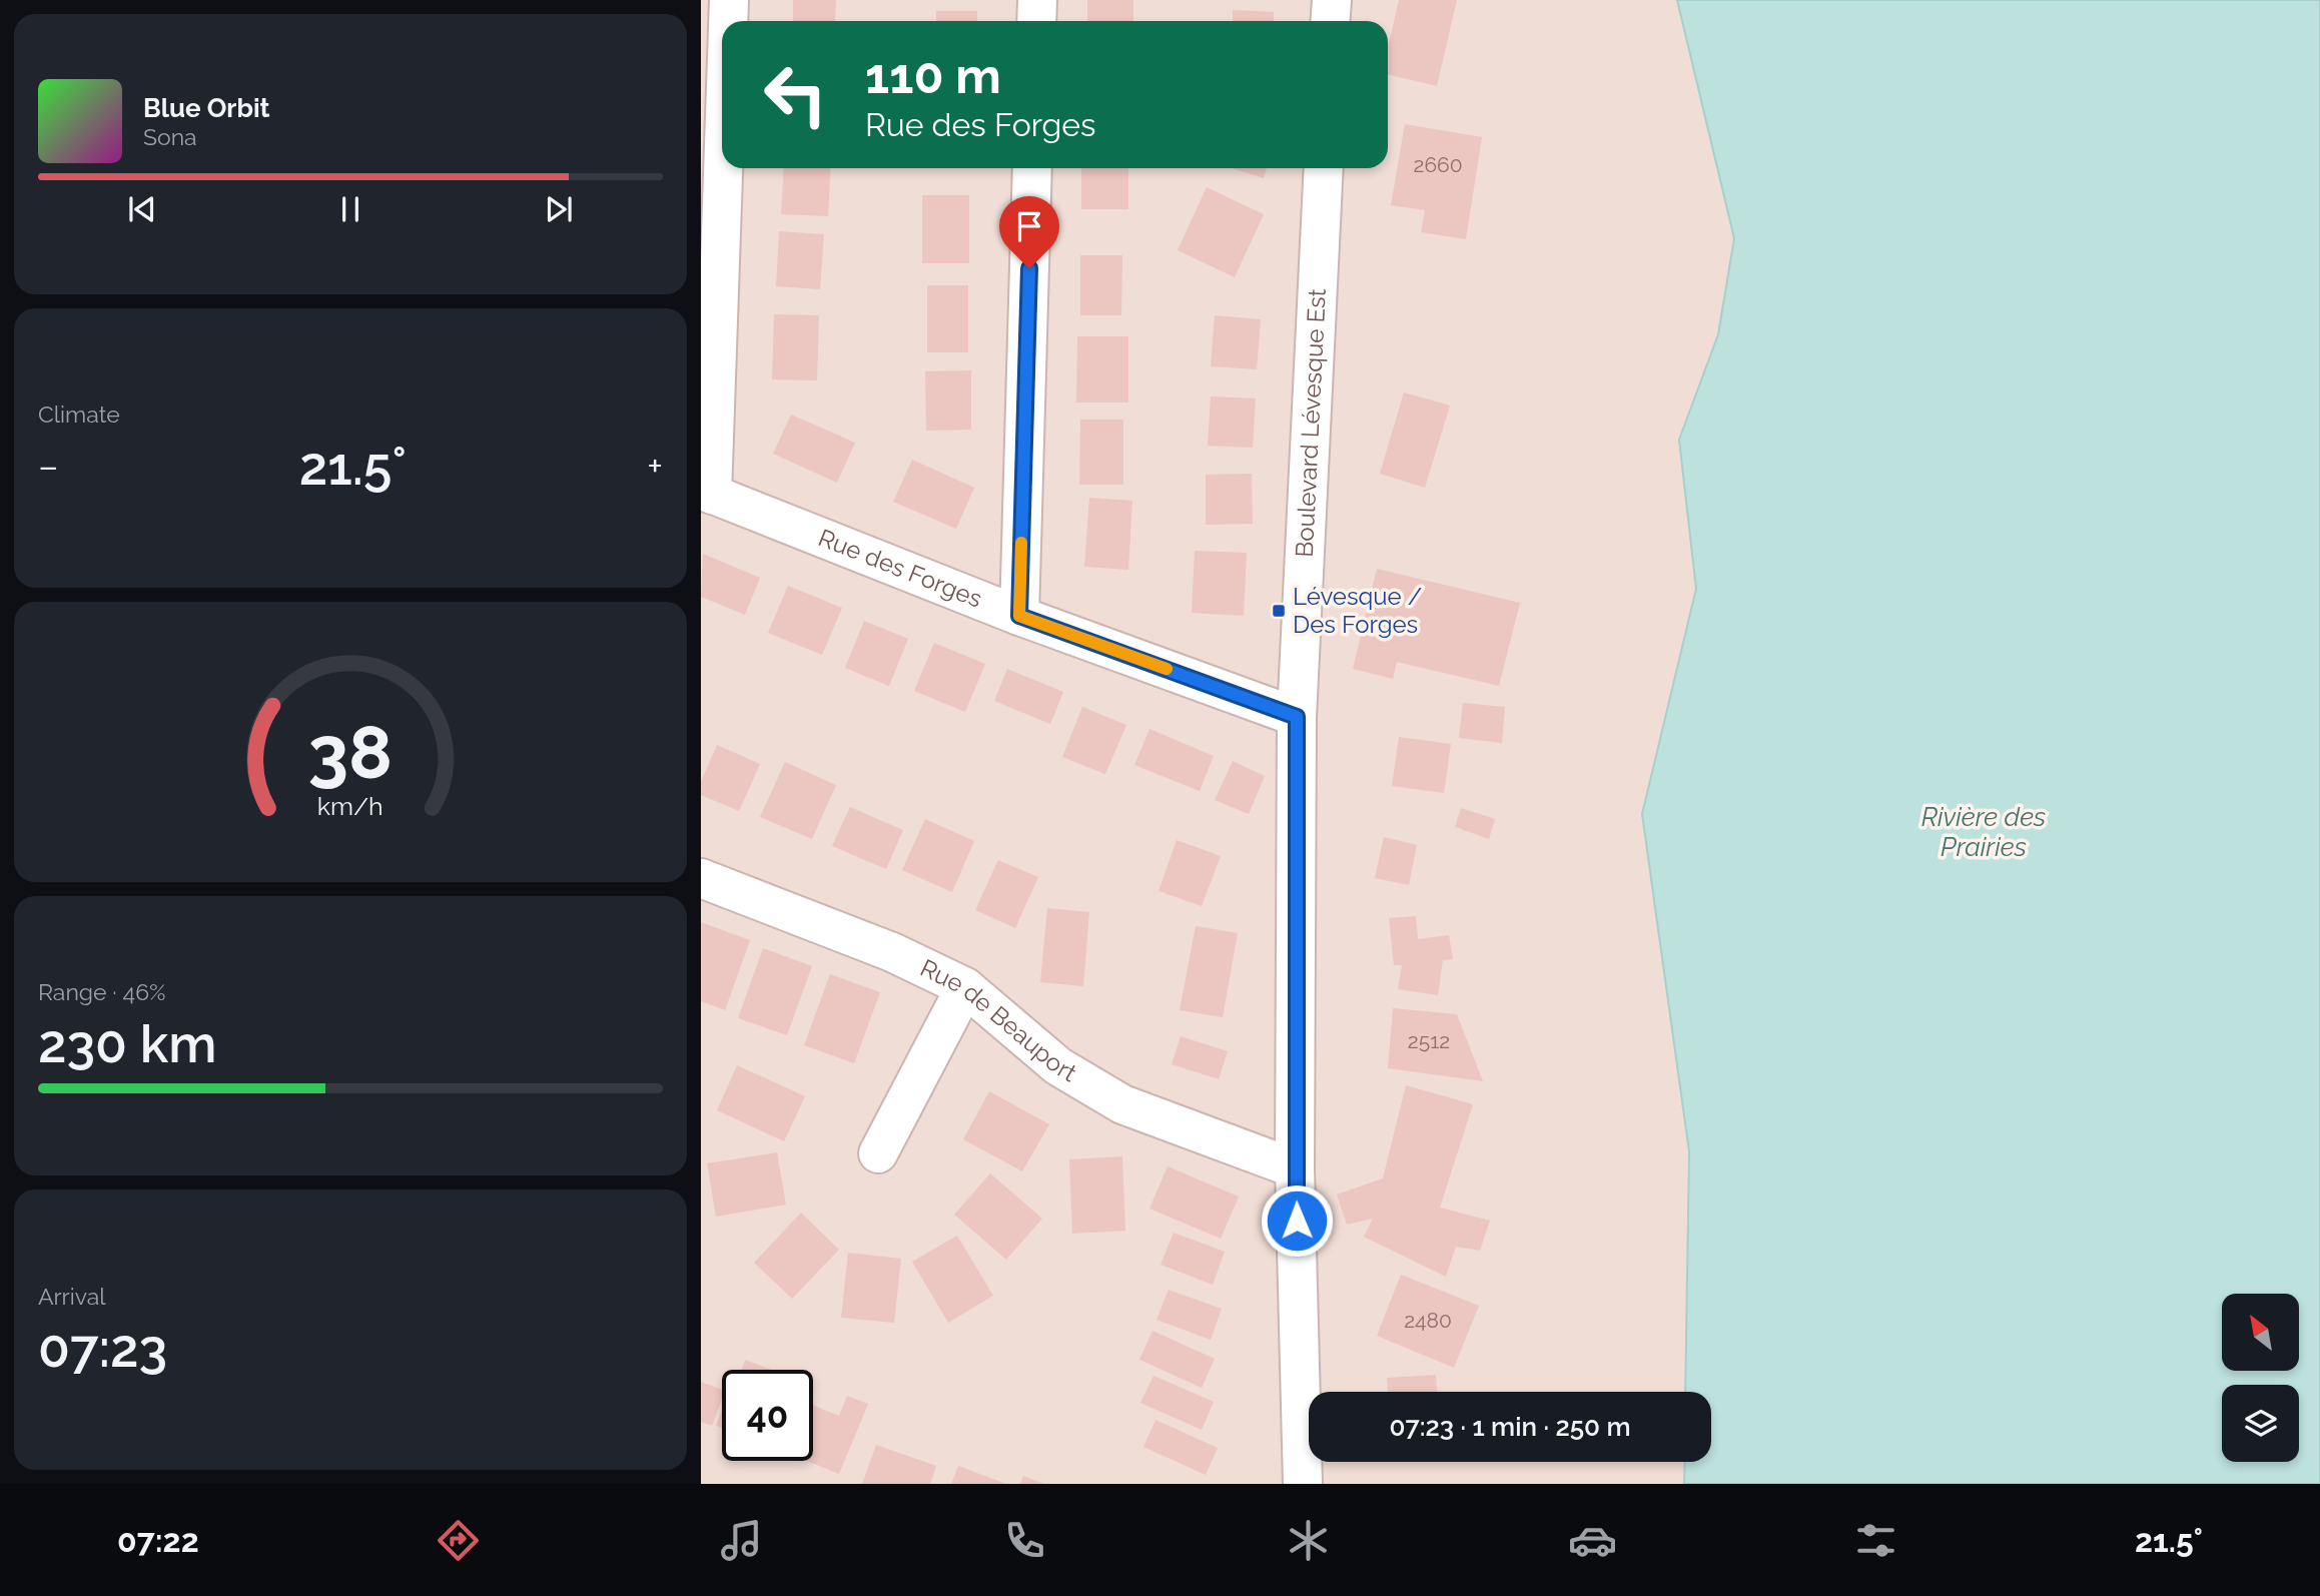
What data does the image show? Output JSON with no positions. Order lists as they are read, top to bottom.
{
  "streets": {
    "street": ["Boulevard Lévesque Est", "Rue des Forges", "Rue de Beauport"]
  },
  "crossings": [
    ["Boulevard Lévesque Est", "Rue des Forges"],
    ["Boulevard Lévesque Est", "Rue de Beauport"]
  ],
  "water": ["Rivière des Prairies"],
  "places": {
    "transit": ["Lévesque / Des Forges"]
  },
  "house_numbers": ["2660", "2512", "2480"],
  "north": "top left",
  "page": {
    "turn": ["110 m", "Rue des Forges"],
    "song": ["Blue Orbit", "Sona"],
    "tile": [
      "Climate",
      ["Range · 46%", "230 km"],
      ["Arrival", "07:23"]
    ],
    "heat": ["−", "21.5°", "+"],
    "limit": "40",
    "trip": "07:23 · 1 min · 250 m",
    "tabs": ["07:22", "21.5°"],
    "gauge": ["38", "km/h"]
  }
}
